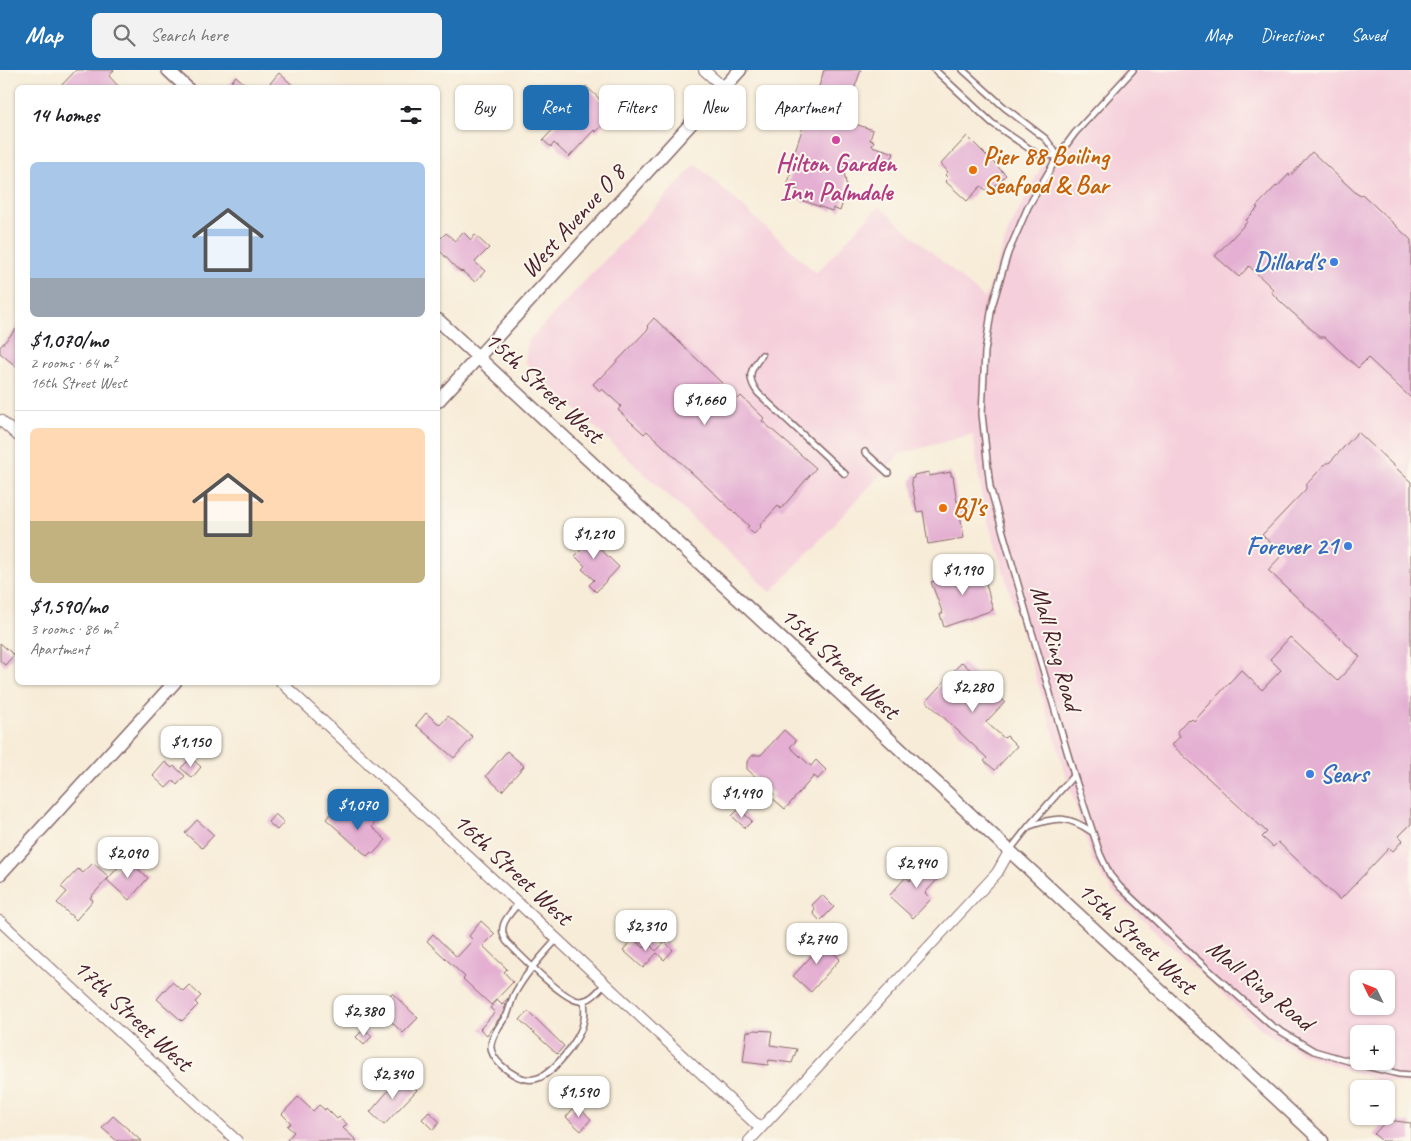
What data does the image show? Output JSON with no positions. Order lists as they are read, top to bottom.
{
  "streets": {
    "street": [
      "West Avenue O 8",
      "15th Street West",
      "16th Street West",
      "17th Street West"
    ],
    "lane": ["Mall Ring Road"]
  },
  "crossings": [
    ["West Avenue O 8", "15th Street West"]
  ],
  "places": [
    "Hilton Garden Inn Palmdale",
    "Pier 88 Boiling Seafood & Bar",
    "Dillard's",
    "BJ's",
    "Forever 21",
    "Sears"
  ],
  "north": "top left",
  "page": {
    "header": "Map",
    "search": "Search here",
    "nav": ["Map", "Directions", "Saved"],
    "chip": [
      "Buy",
      "Rent",
      "Filters",
      "New",
      "Apartment"
    ],
    "heading": "14 homes",
    "list": [
      {
        "name": "$1,070/mo",
        "note": "2 rooms · 64 m² · 16th Street West"
      },
      {
        "name": "$1,590/mo",
        "note": "3 rooms · 86 m² · Apartment"
      }
    ],
    "price": [
      "$1,660",
      "$1,210",
      "$1,190",
      "$2,280",
      "$1,150",
      "$1,490",
      "$1,070",
      "$2,090",
      "$2,940",
      "$2,310",
      "$2,740",
      "$2,380",
      "$2,340",
      "$1,590"
    ],
    "map_buttons": ["+", "−"]
  }
}
